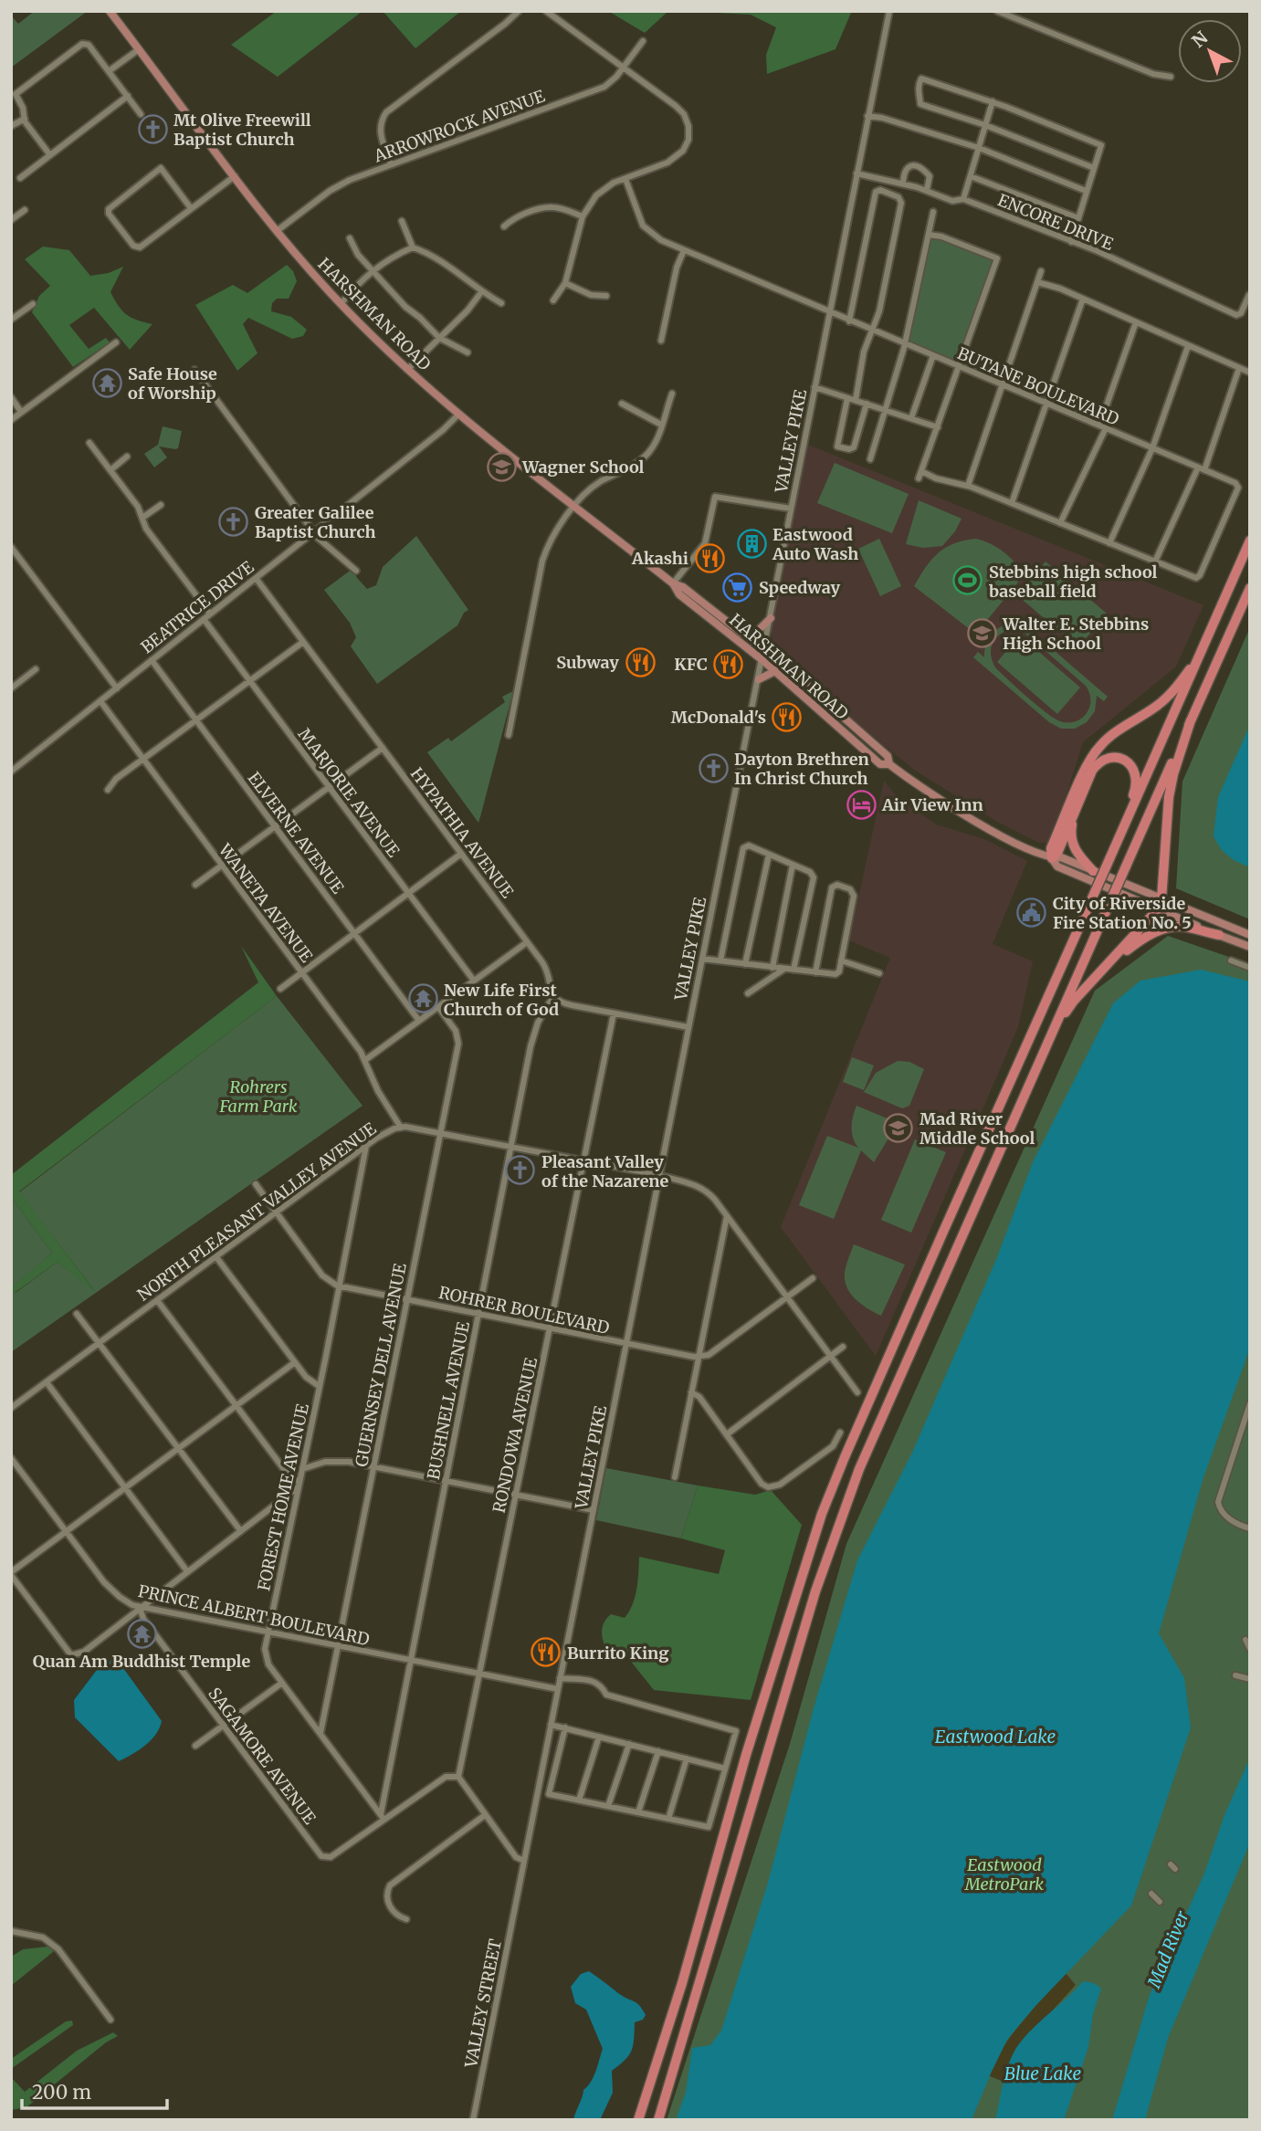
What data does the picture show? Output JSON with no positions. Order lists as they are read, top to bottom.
{
  "streets": {
    "main road": ["HARSHMAN ROAD"],
    "street": [
      "ARROWROCK AVENUE",
      "ENCORE DRIVE",
      "BUTANE BOULEVARD",
      "VALLEY PIKE",
      "BEATRICE DRIVE",
      "MARJORIE AVENUE",
      "ELVERNE AVENUE",
      "HYPATHIA AVENUE",
      "WANETA AVENUE",
      "NORTH PLEASANT VALLEY AVENUE",
      "ROHRER BOULEVARD",
      "GUERNSEY DELL AVENUE",
      "BUSHNELL AVENUE",
      "RONDOWA AVENUE",
      "FOREST HOME AVENUE",
      "PRINCE ALBERT BOULEVARD",
      "SAGAMORE AVENUE",
      "VALLEY STREET"
    ]
  },
  "crossings": [
    ["ARROWROCK AVENUE", "HARSHMAN ROAD"],
    ["ENCORE DRIVE", "VALLEY PIKE"],
    ["HARSHMAN ROAD", "VALLEY PIKE"],
    ["HARSHMAN ROAD", "BEATRICE DRIVE"],
    ["BUTANE BOULEVARD", "VALLEY PIKE"],
    ["VALLEY PIKE", "NORTH PLEASANT VALLEY AVENUE"],
    ["VALLEY PIKE", "ROHRER BOULEVARD"],
    ["VALLEY PIKE", "PRINCE ALBERT BOULEVARD"],
    ["VALLEY PIKE", "VALLEY STREET"],
    ["BEATRICE DRIVE", "MARJORIE AVENUE"],
    ["BEATRICE DRIVE", "ELVERNE AVENUE"],
    ["BEATRICE DRIVE", "HYPATHIA AVENUE"],
    ["BEATRICE DRIVE", "WANETA AVENUE"],
    ["HYPATHIA AVENUE", "BUSHNELL AVENUE"],
    ["WANETA AVENUE", "NORTH PLEASANT VALLEY AVENUE"],
    ["NORTH PLEASANT VALLEY AVENUE", "ROHRER BOULEVARD"],
    ["NORTH PLEASANT VALLEY AVENUE", "GUERNSEY DELL AVENUE"],
    ["NORTH PLEASANT VALLEY AVENUE", "BUSHNELL AVENUE"],
    ["NORTH PLEASANT VALLEY AVENUE", "RONDOWA AVENUE"],
    ["NORTH PLEASANT VALLEY AVENUE", "FOREST HOME AVENUE"],
    ["ROHRER BOULEVARD", "GUERNSEY DELL AVENUE"],
    ["ROHRER BOULEVARD", "BUSHNELL AVENUE"],
    ["ROHRER BOULEVARD", "RONDOWA AVENUE"],
    ["ROHRER BOULEVARD", "FOREST HOME AVENUE"],
    ["GUERNSEY DELL AVENUE", "FOREST HOME AVENUE"],
    ["GUERNSEY DELL AVENUE", "PRINCE ALBERT BOULEVARD"],
    ["BUSHNELL AVENUE", "FOREST HOME AVENUE"],
    ["BUSHNELL AVENUE", "PRINCE ALBERT BOULEVARD"],
    ["BUSHNELL AVENUE", "SAGAMORE AVENUE"],
    ["RONDOWA AVENUE", "PRINCE ALBERT BOULEVARD"],
    ["FOREST HOME AVENUE", "PRINCE ALBERT BOULEVARD"],
    ["FOREST HOME AVENUE", "SAGAMORE AVENUE"],
    ["PRINCE ALBERT BOULEVARD", "SAGAMORE AVENUE"]
  ],
  "water": ["Eastwood Lake", "Mad River", "Blue Lake"],
  "parks": ["Rohrers Farm Park", "Eastwood MetroPark"],
  "places": {
    "church": [
      "Mt Olive Freewill Baptist Church",
      "Greater Galilee Baptist Church",
      "Dayton Brethren In Christ Church",
      "Pleasant Valley of the Nazarene"
    ],
    "temple": ["Safe House of Worship", "New Life First Church of God", "Quan Am Buddhist Temple"],
    "school or university": ["Wagner School", "Walter E. Stebbins High School", "Mad River Middle School"],
    "building": ["Eastwood Auto Wash"],
    "restaurant": [
      "Akashi",
      "Subway",
      "KFC",
      "McDonald's",
      "Burrito King"
    ],
    "sports": ["Stebbins high school baseball field"],
    "supermarket": ["Speedway"],
    "hotel": ["Air View Inn"],
    "public building": ["City of Riverside Fire Station No. 5"]
  },
  "scale_bar": "200 m",
  "north": "top left"
}
